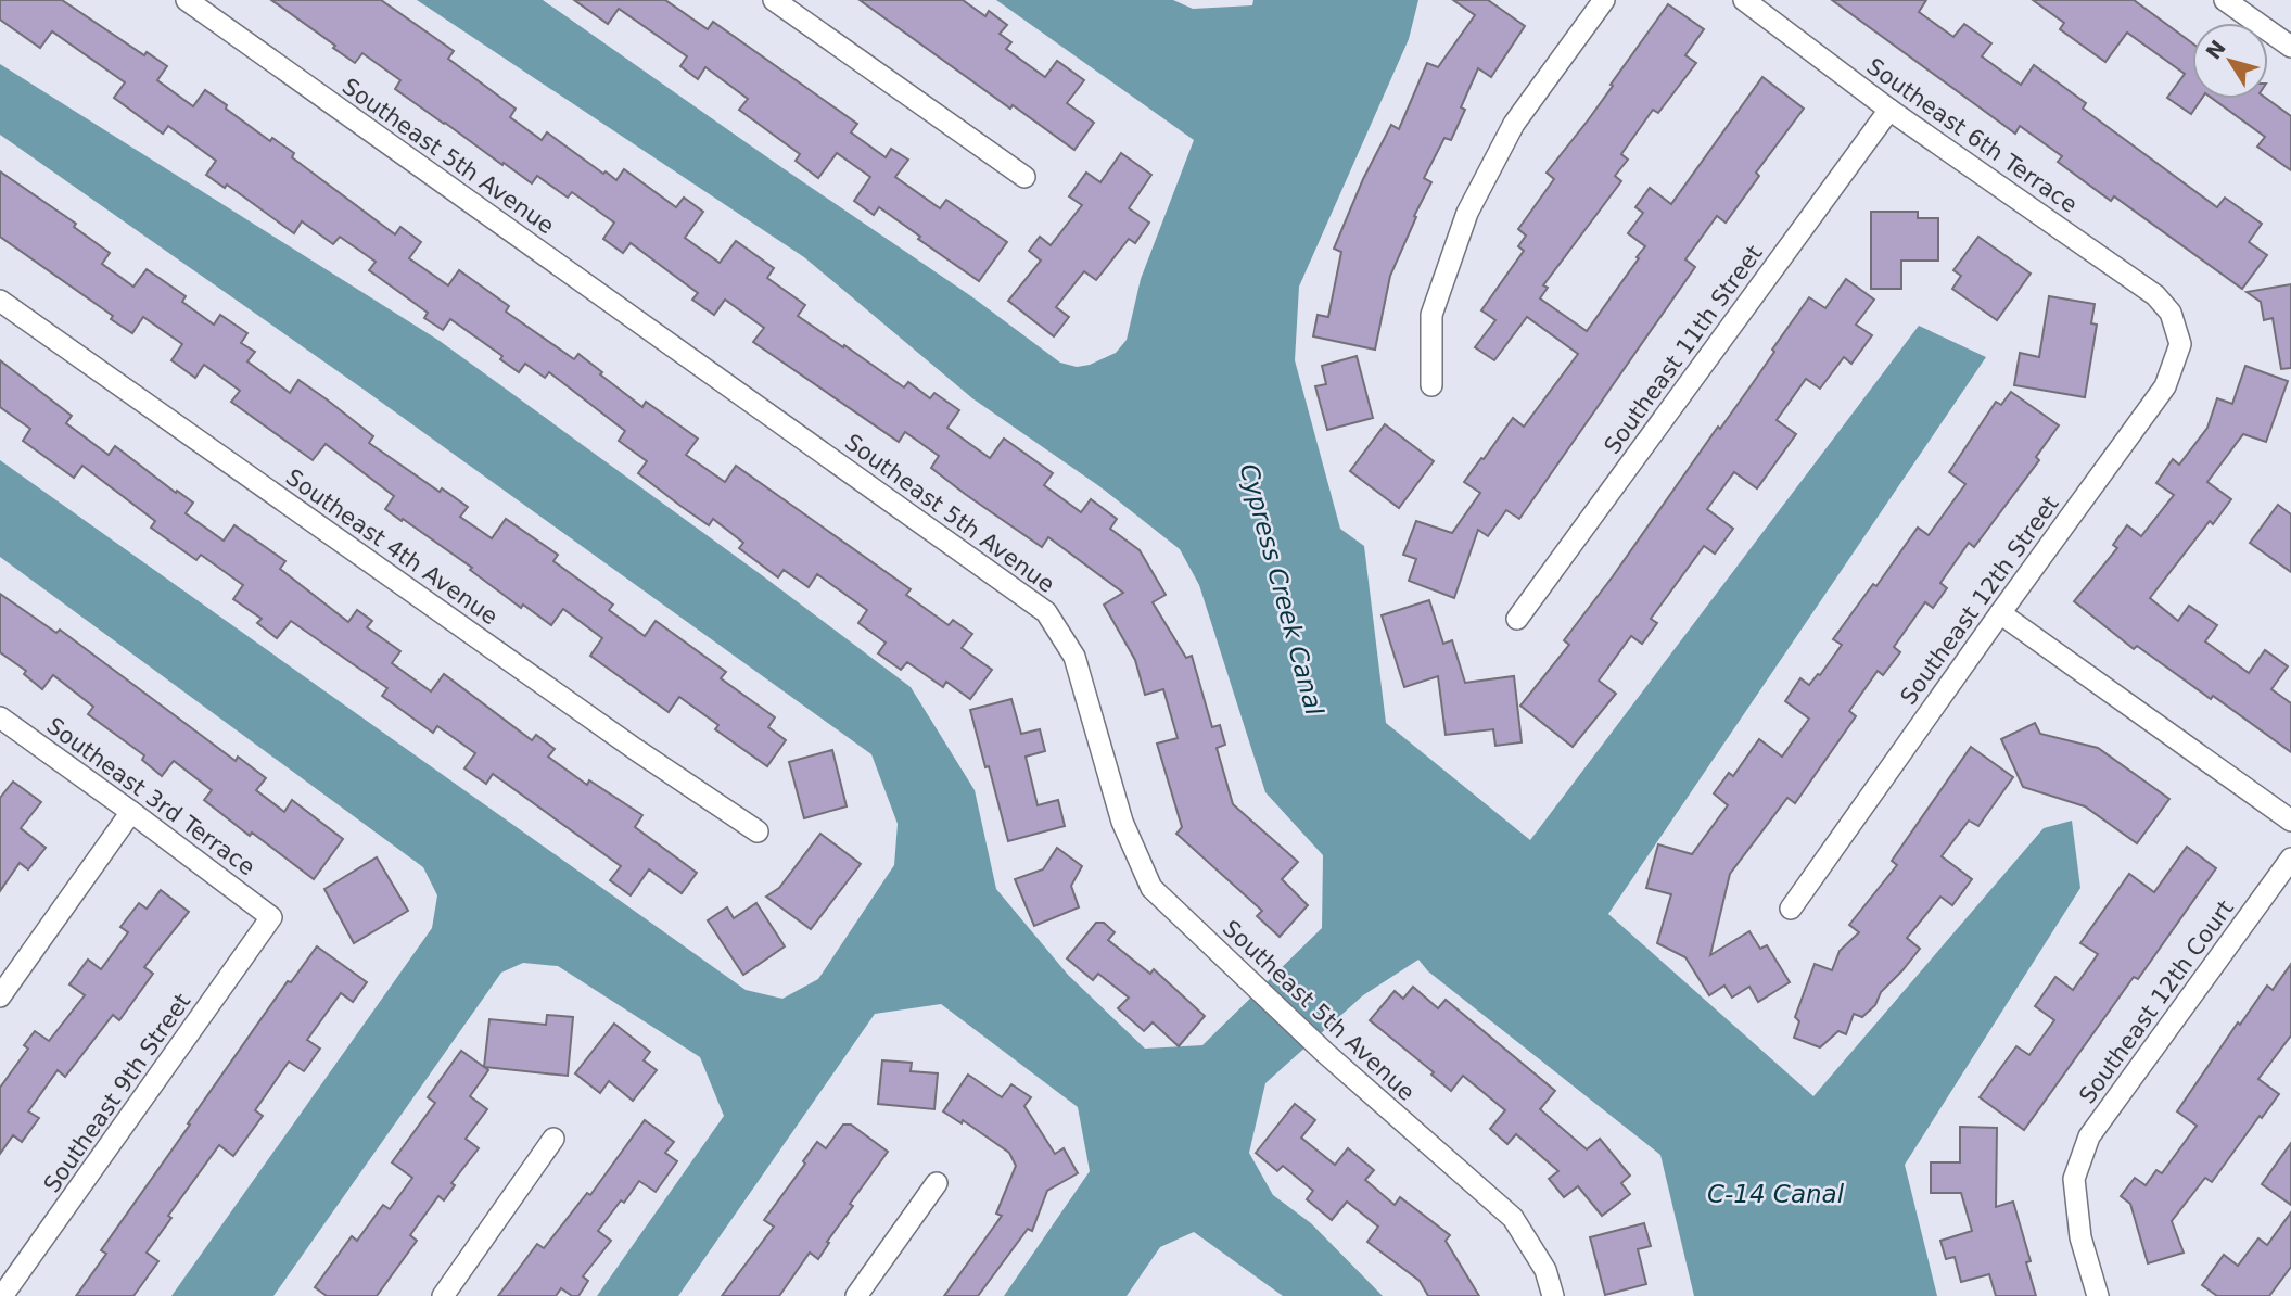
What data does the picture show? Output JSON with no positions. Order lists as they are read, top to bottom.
{
  "streets": {
    "street": [
      "Southeast 6th Terrace",
      "Southeast 5th Avenue",
      "Southeast 11th Street",
      "Southeast 4th Avenue",
      "Southeast 12th Street",
      "Southeast 3rd Terrace",
      "Southeast 12th Court",
      "Southeast 9th Street"
    ]
  },
  "crossings": [
    ["Southeast 6th Terrace", "Southeast 11th Street"],
    ["Southeast 6th Terrace", "Southeast 12th Street"],
    ["Southeast 3rd Terrace", "Southeast 9th Street"]
  ],
  "water": ["Cypress Creek Canal", "C-14 Canal"],
  "north": "top left"
}
